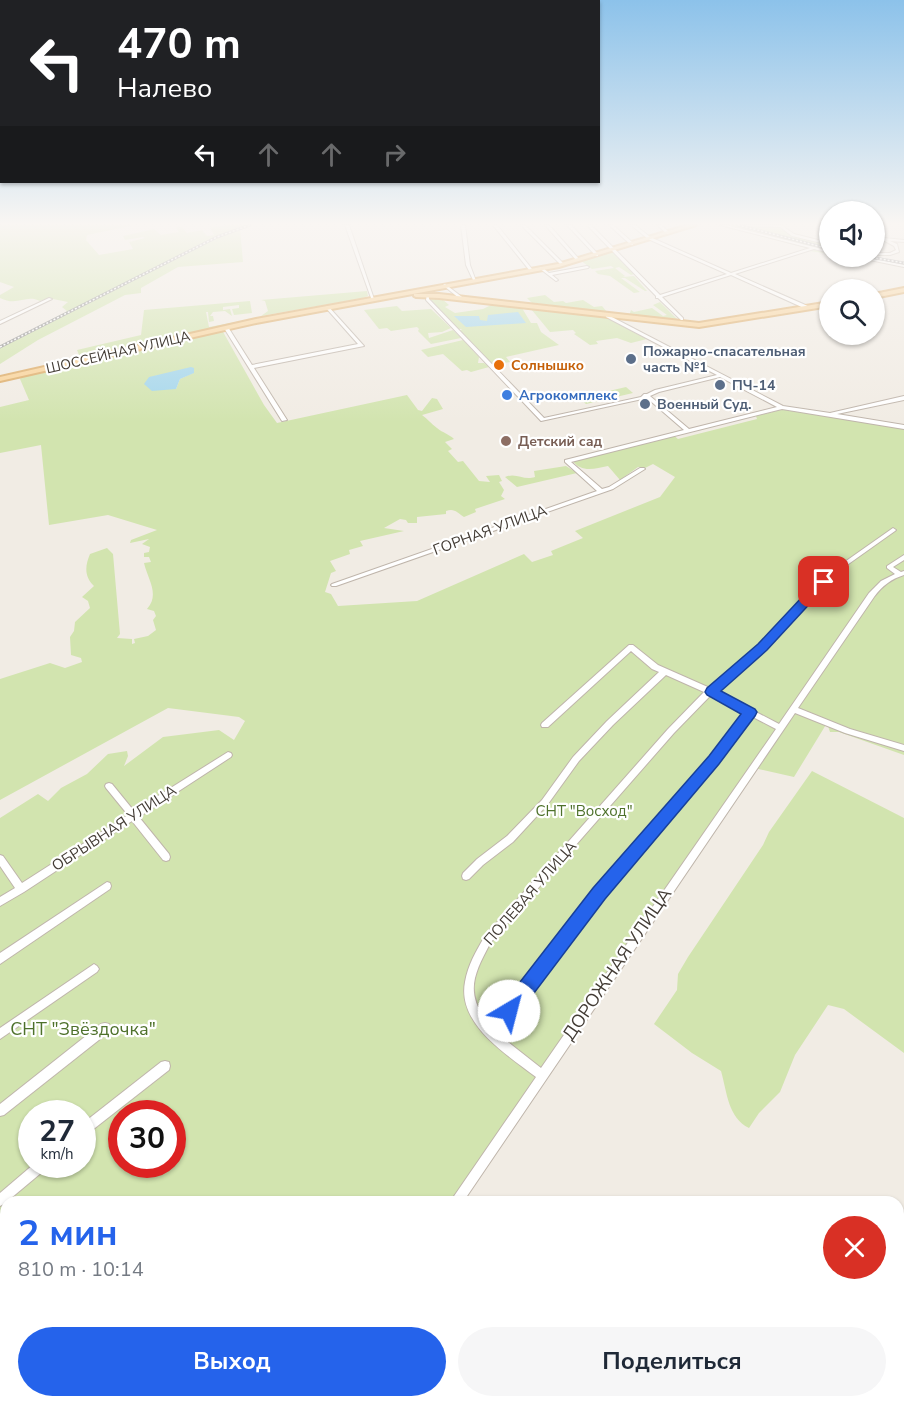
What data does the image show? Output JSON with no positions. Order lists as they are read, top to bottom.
{
  "streets": {
    "main road": ["ШОССЕЙНАЯ УЛИЦА"],
    "street": [
      "ГОРНАЯ УЛИЦА",
      "ОБРЫВНАЯ УЛИЦА",
      "ПОЛЕВАЯ УЛИЦА",
      "ДОРОЖНАЯ УЛИЦА"
    ]
  },
  "crossings": [
    ["ПОЛЕВАЯ УЛИЦА", "ДОРОЖНАЯ УЛИЦА"]
  ],
  "parks": ["СНТ \"Восход\"", "СНТ \"Звёздочка\""],
  "places": [
    "Пожарно-спасательная часть №1",
    "Солнышко",
    "ПЧ-14",
    "Агрокомплекс",
    "Военный Суд.",
    "Детский сад"
  ],
  "page": {
    "turn": ["470 m", "Налево"],
    "speed": "27 km/h",
    "limit": "30",
    "heading": ["2 мин", "810 m · 10:14"],
    "buttons": ["Выход", "Поделиться"]
  }
}
